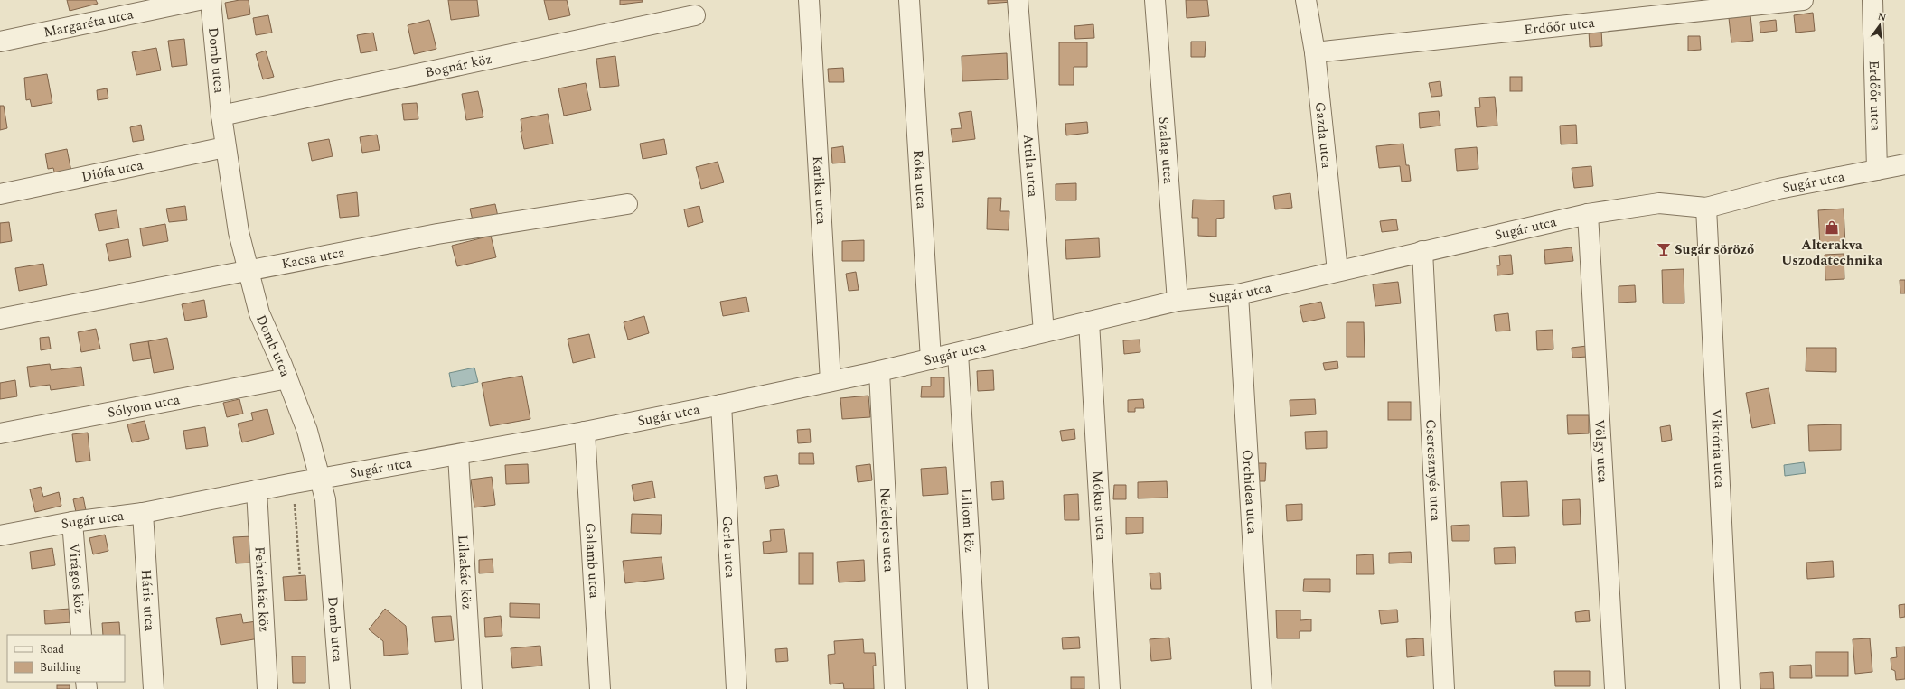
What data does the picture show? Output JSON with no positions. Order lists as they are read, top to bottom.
{
  "streets": {
    "street": [
      "Margaréta utca",
      "Erdőőr utca",
      "Domb utca",
      "Bognár köz",
      "Gazda utca",
      "Szalag utca",
      "Attila utca",
      "Diófa utca",
      "Róka utca",
      "Sugár utca",
      "Karika utca",
      "Kacsa utca",
      "Sólyom utca",
      "Viktória utca",
      "Völgy utca",
      "Cseresznyés utca",
      "Orchidea utca",
      "Mókus utca",
      "Liliom köz",
      "Nefelejcs utca",
      "Gerle utca",
      "Galamb utca",
      "Lilaakác köz",
      "Virágos köz",
      "Fehérakác köz",
      "Háris utca"
    ]
  },
  "crossings": [
    ["Erdőőr utca", "Gazda utca"],
    ["Erdőőr utca", "Sugár utca"],
    ["Domb utca", "Bognár köz"],
    ["Domb utca", "Diófa utca"],
    ["Domb utca", "Sugár utca"],
    ["Domb utca", "Kacsa utca"],
    ["Domb utca", "Sólyom utca"],
    ["Gazda utca", "Sugár utca"],
    ["Szalag utca", "Sugár utca"],
    ["Attila utca", "Sugár utca"],
    ["Róka utca", "Sugár utca"],
    ["Sugár utca", "Karika utca"],
    ["Sugár utca", "Viktória utca"],
    ["Sugár utca", "Völgy utca"],
    ["Sugár utca", "Cseresznyés utca"],
    ["Sugár utca", "Orchidea utca"],
    ["Sugár utca", "Mókus utca"],
    ["Sugár utca", "Liliom köz"],
    ["Sugár utca", "Nefelejcs utca"],
    ["Sugár utca", "Gerle utca"],
    ["Sugár utca", "Galamb utca"],
    ["Sugár utca", "Lilaakác köz"],
    ["Sugár utca", "Virágos köz"],
    ["Sugár utca", "Fehérakác köz"],
    ["Sugár utca", "Háris utca"]
  ],
  "places": {
    "shop": ["Alterakva Uszodatechnika"],
    "bar": ["Sugár söröző"]
  },
  "legend": ["Road", "Building"],
  "north": "top"
}
